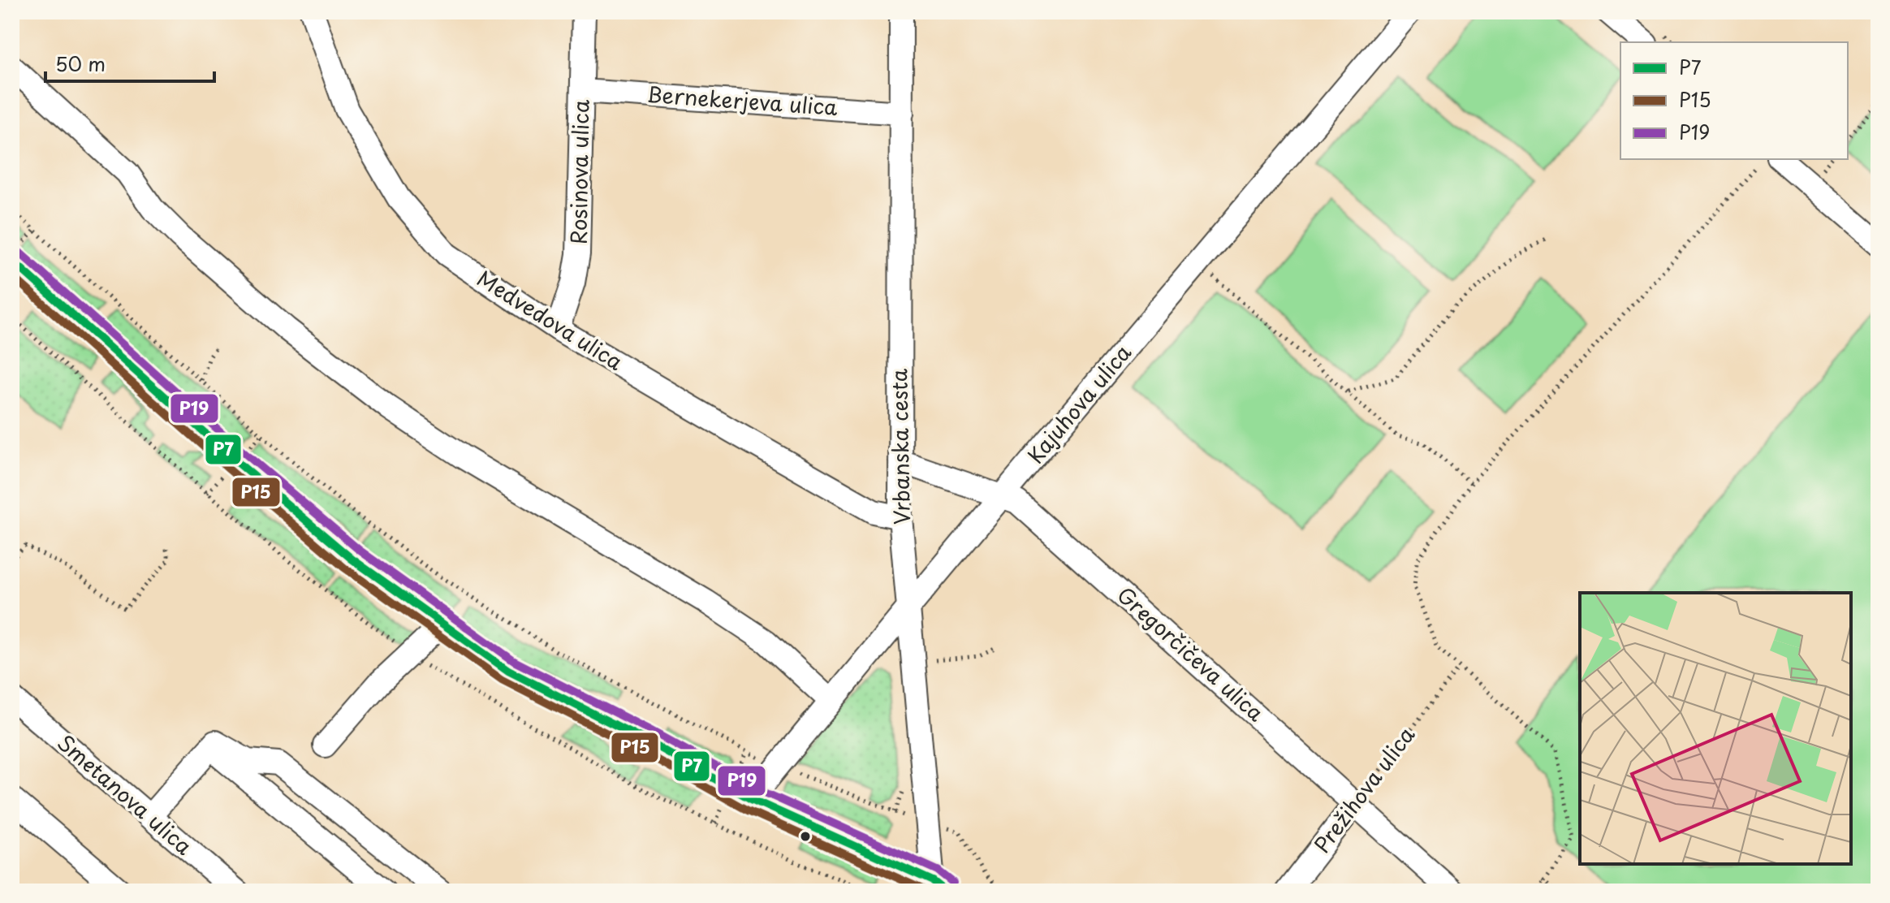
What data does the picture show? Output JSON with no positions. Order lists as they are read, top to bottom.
{
  "streets": {
    "street": [
      "Bernekerjeva ulica",
      "Rosinova ulica",
      "Medvedova ulica",
      "Kajuhova ulica",
      "Vrbanska cesta",
      "Gregorčičeva ulica",
      "Prežihova ulica",
      "Smetanova ulica"
    ]
  },
  "crossings": [
    ["Bernekerjeva ulica", "Rosinova ulica"],
    ["Bernekerjeva ulica", "Vrbanska cesta"],
    ["Rosinova ulica", "Medvedova ulica"],
    ["Medvedova ulica", "Vrbanska cesta"],
    ["Kajuhova ulica", "Vrbanska cesta"],
    ["Kajuhova ulica", "Gregorčičeva ulica"],
    ["Vrbanska cesta", "Gregorčičeva ulica"],
    ["Gregorčičeva ulica", "Prežihova ulica"]
  ],
  "lines": ["transit line P19", "transit line P7", "transit line P15"],
  "legend": ["P7", "P15", "P19"],
  "scale_bar": "50 m"
}
